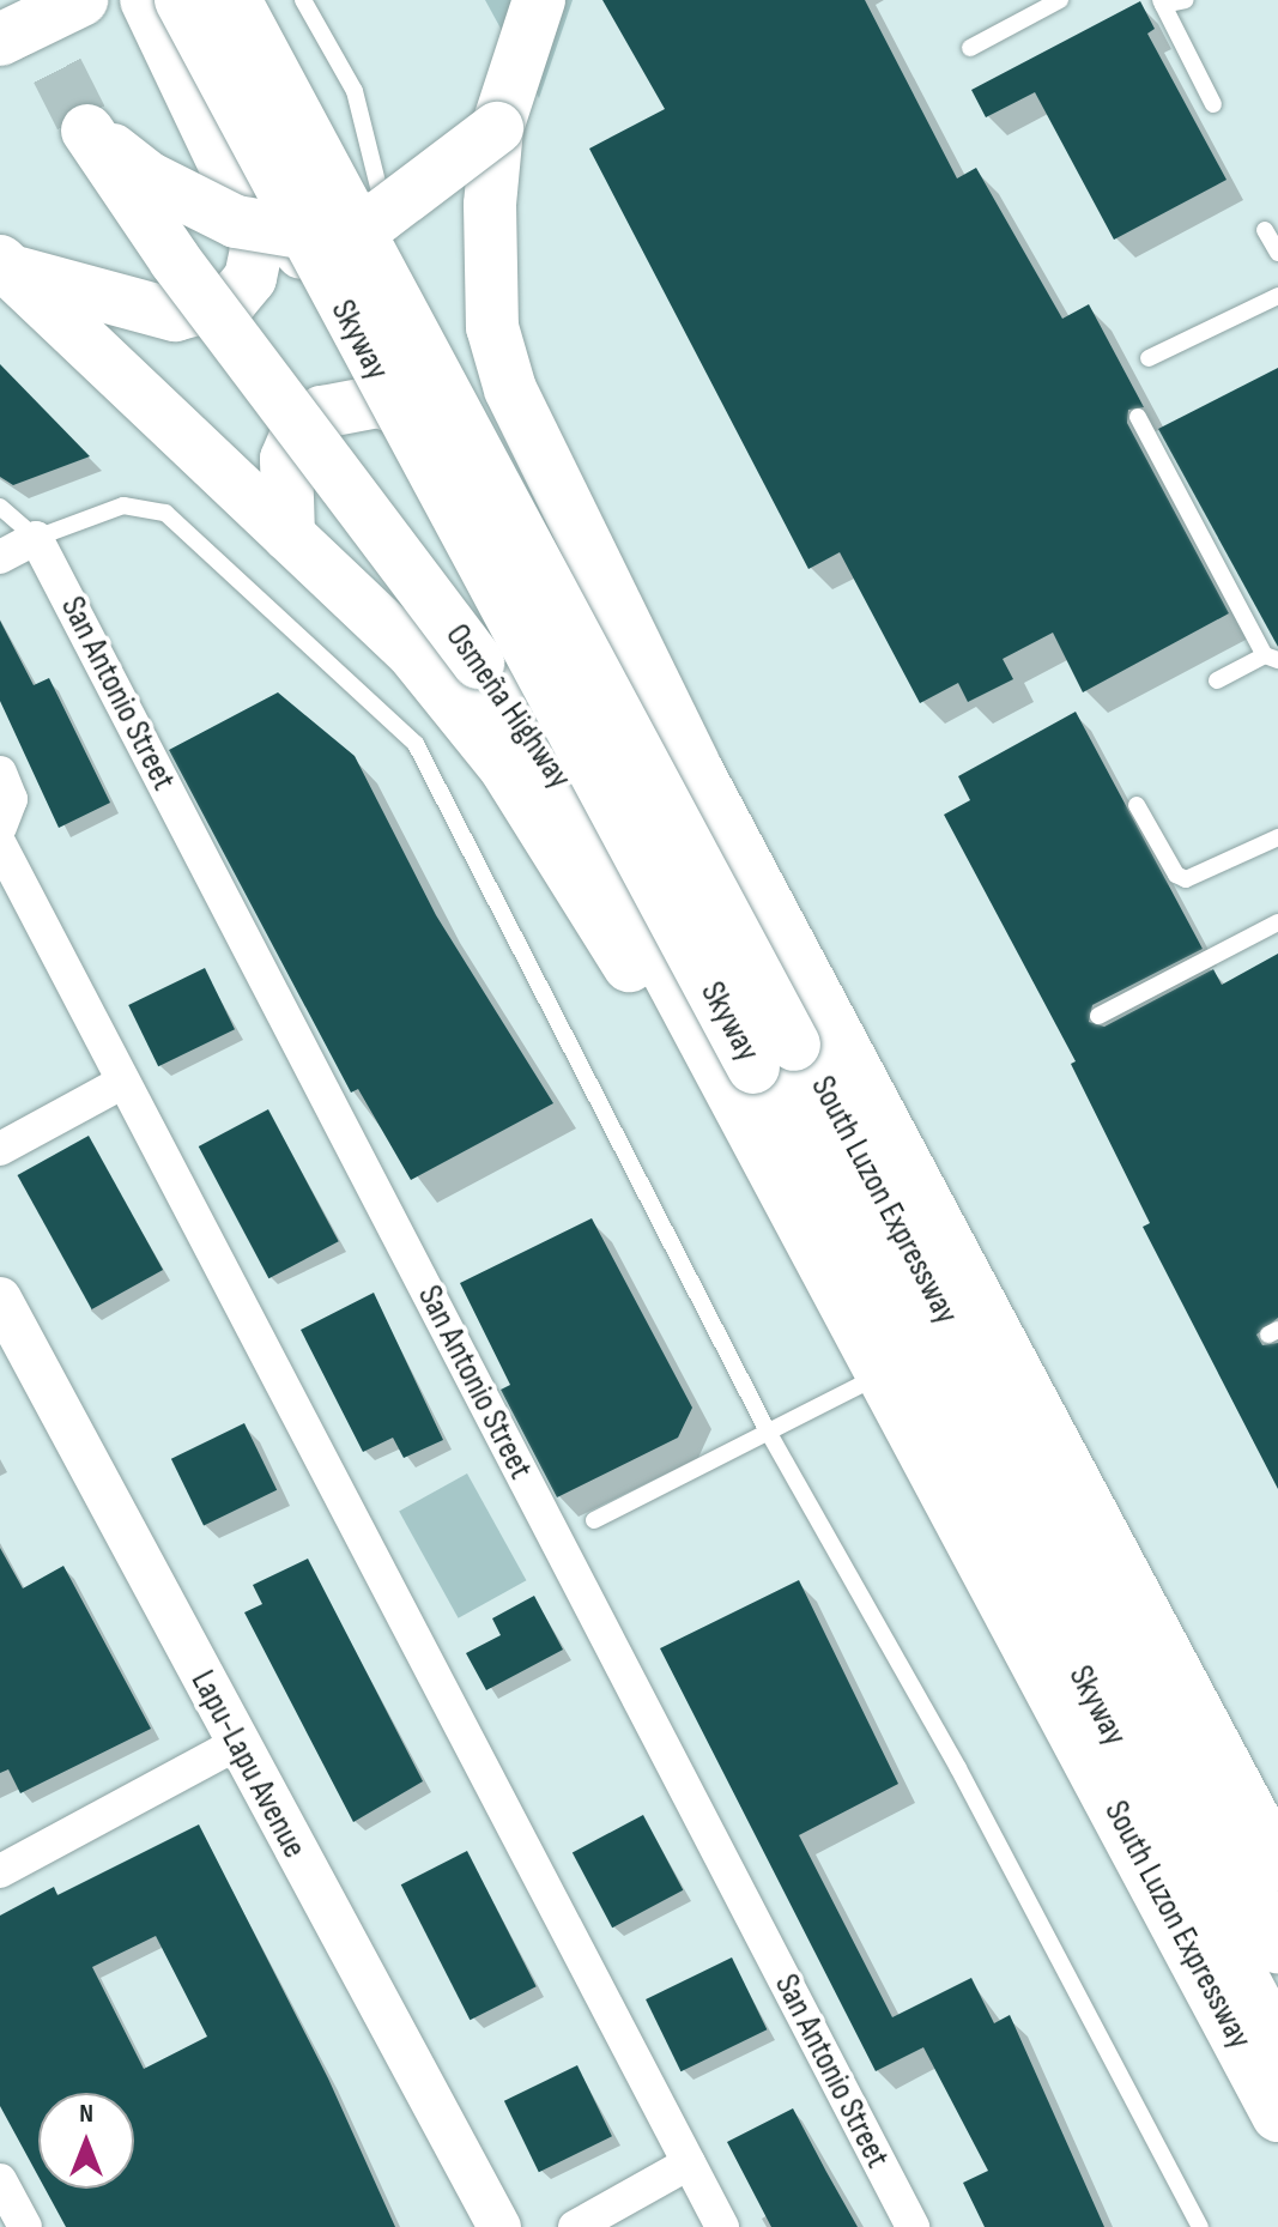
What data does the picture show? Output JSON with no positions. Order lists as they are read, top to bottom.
{
  "streets": {
    "highway": ["Skyway", "Osmeña Highway", "South Luzon Expressway"],
    "street": ["San Antonio Street", "Lapu-Lapu Avenue"]
  },
  "crossings": [
    ["Osmeña Highway", "South Luzon Expressway"]
  ],
  "north": "top"
}
